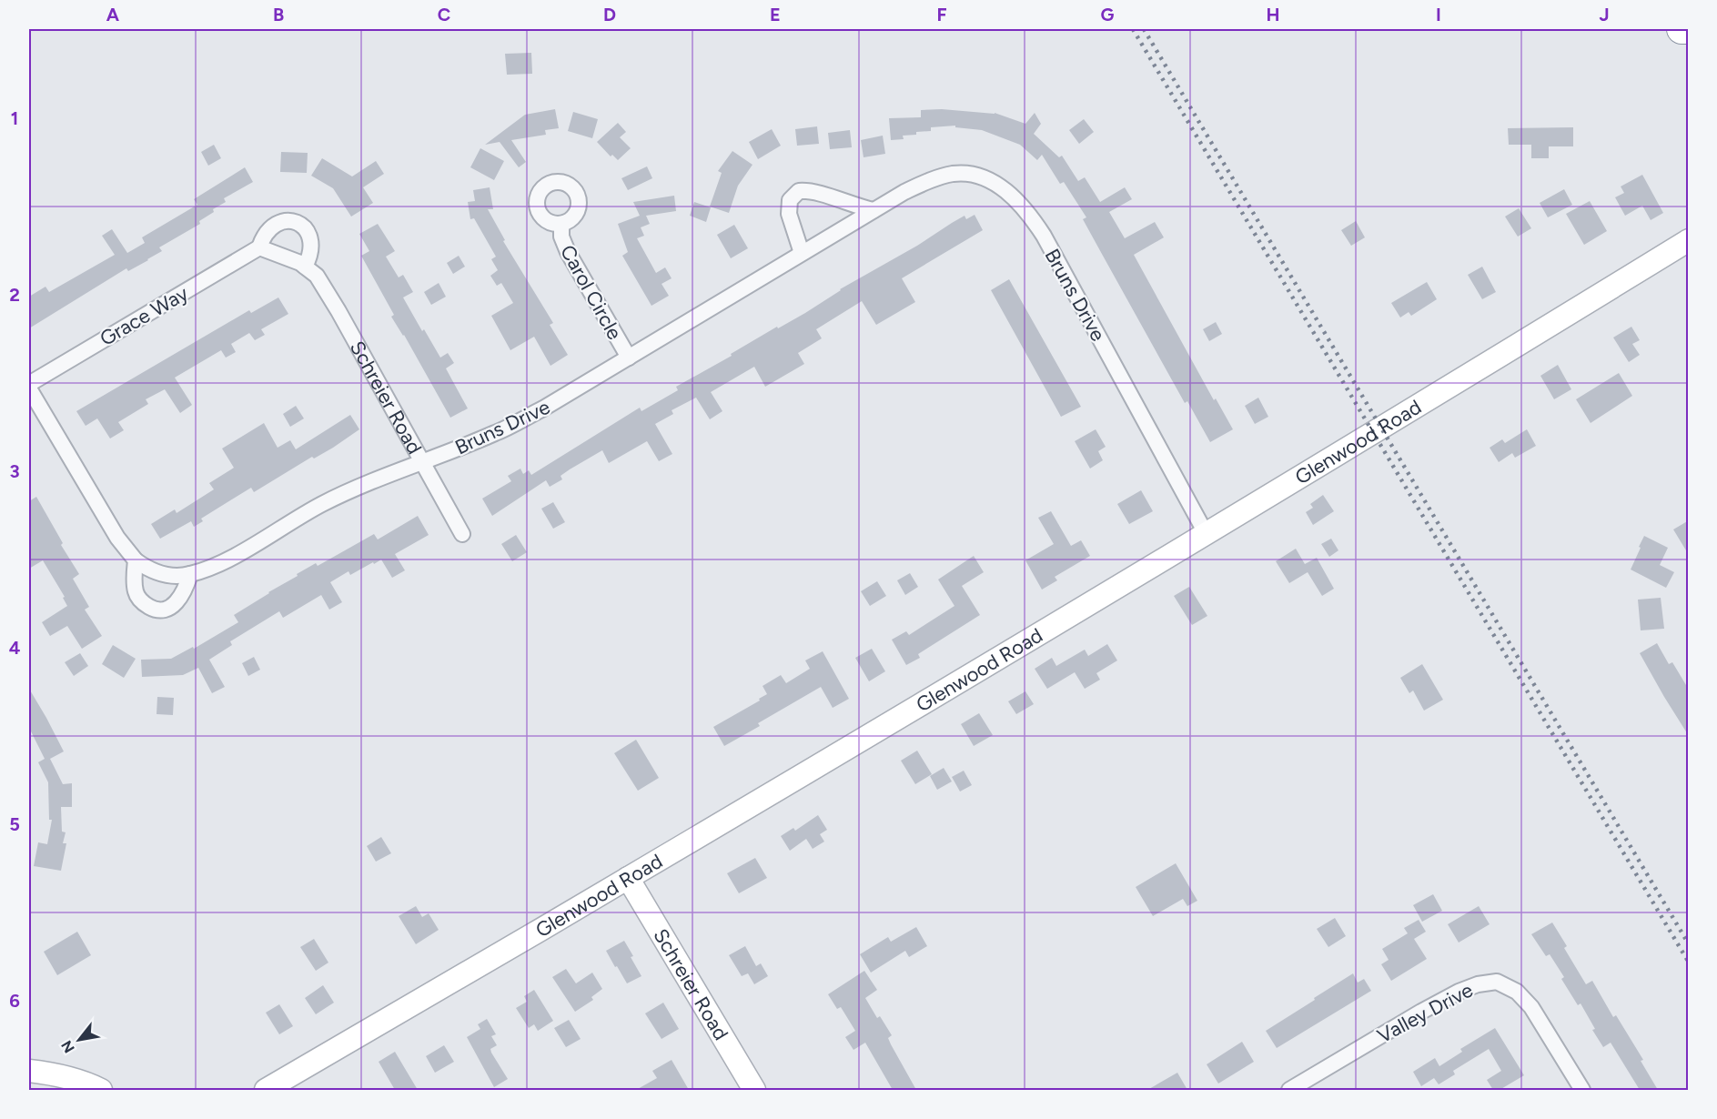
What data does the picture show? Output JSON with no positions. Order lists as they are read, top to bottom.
{
  "streets": {
    "street": [
      "Carol Circle",
      "Bruns Drive",
      "Grace Way",
      "Schreier Road",
      "Glenwood Road",
      "Valley Drive"
    ]
  },
  "crossings": [
    ["Carol Circle", "Bruns Drive"],
    ["Bruns Drive", "Schreier Road"],
    ["Bruns Drive", "Glenwood Road"],
    ["Grace Way", "Schreier Road"],
    ["Schreier Road", "Glenwood Road"]
  ],
  "north": "bottom left",
  "grid": {
    "columns": [
      "A",
      "B",
      "C",
      "D",
      "E",
      "F",
      "G",
      "H",
      "I",
      "J"
    ],
    "rows": [
      "1",
      "2",
      "3",
      "4",
      "5",
      "6"
    ]
  }
}
